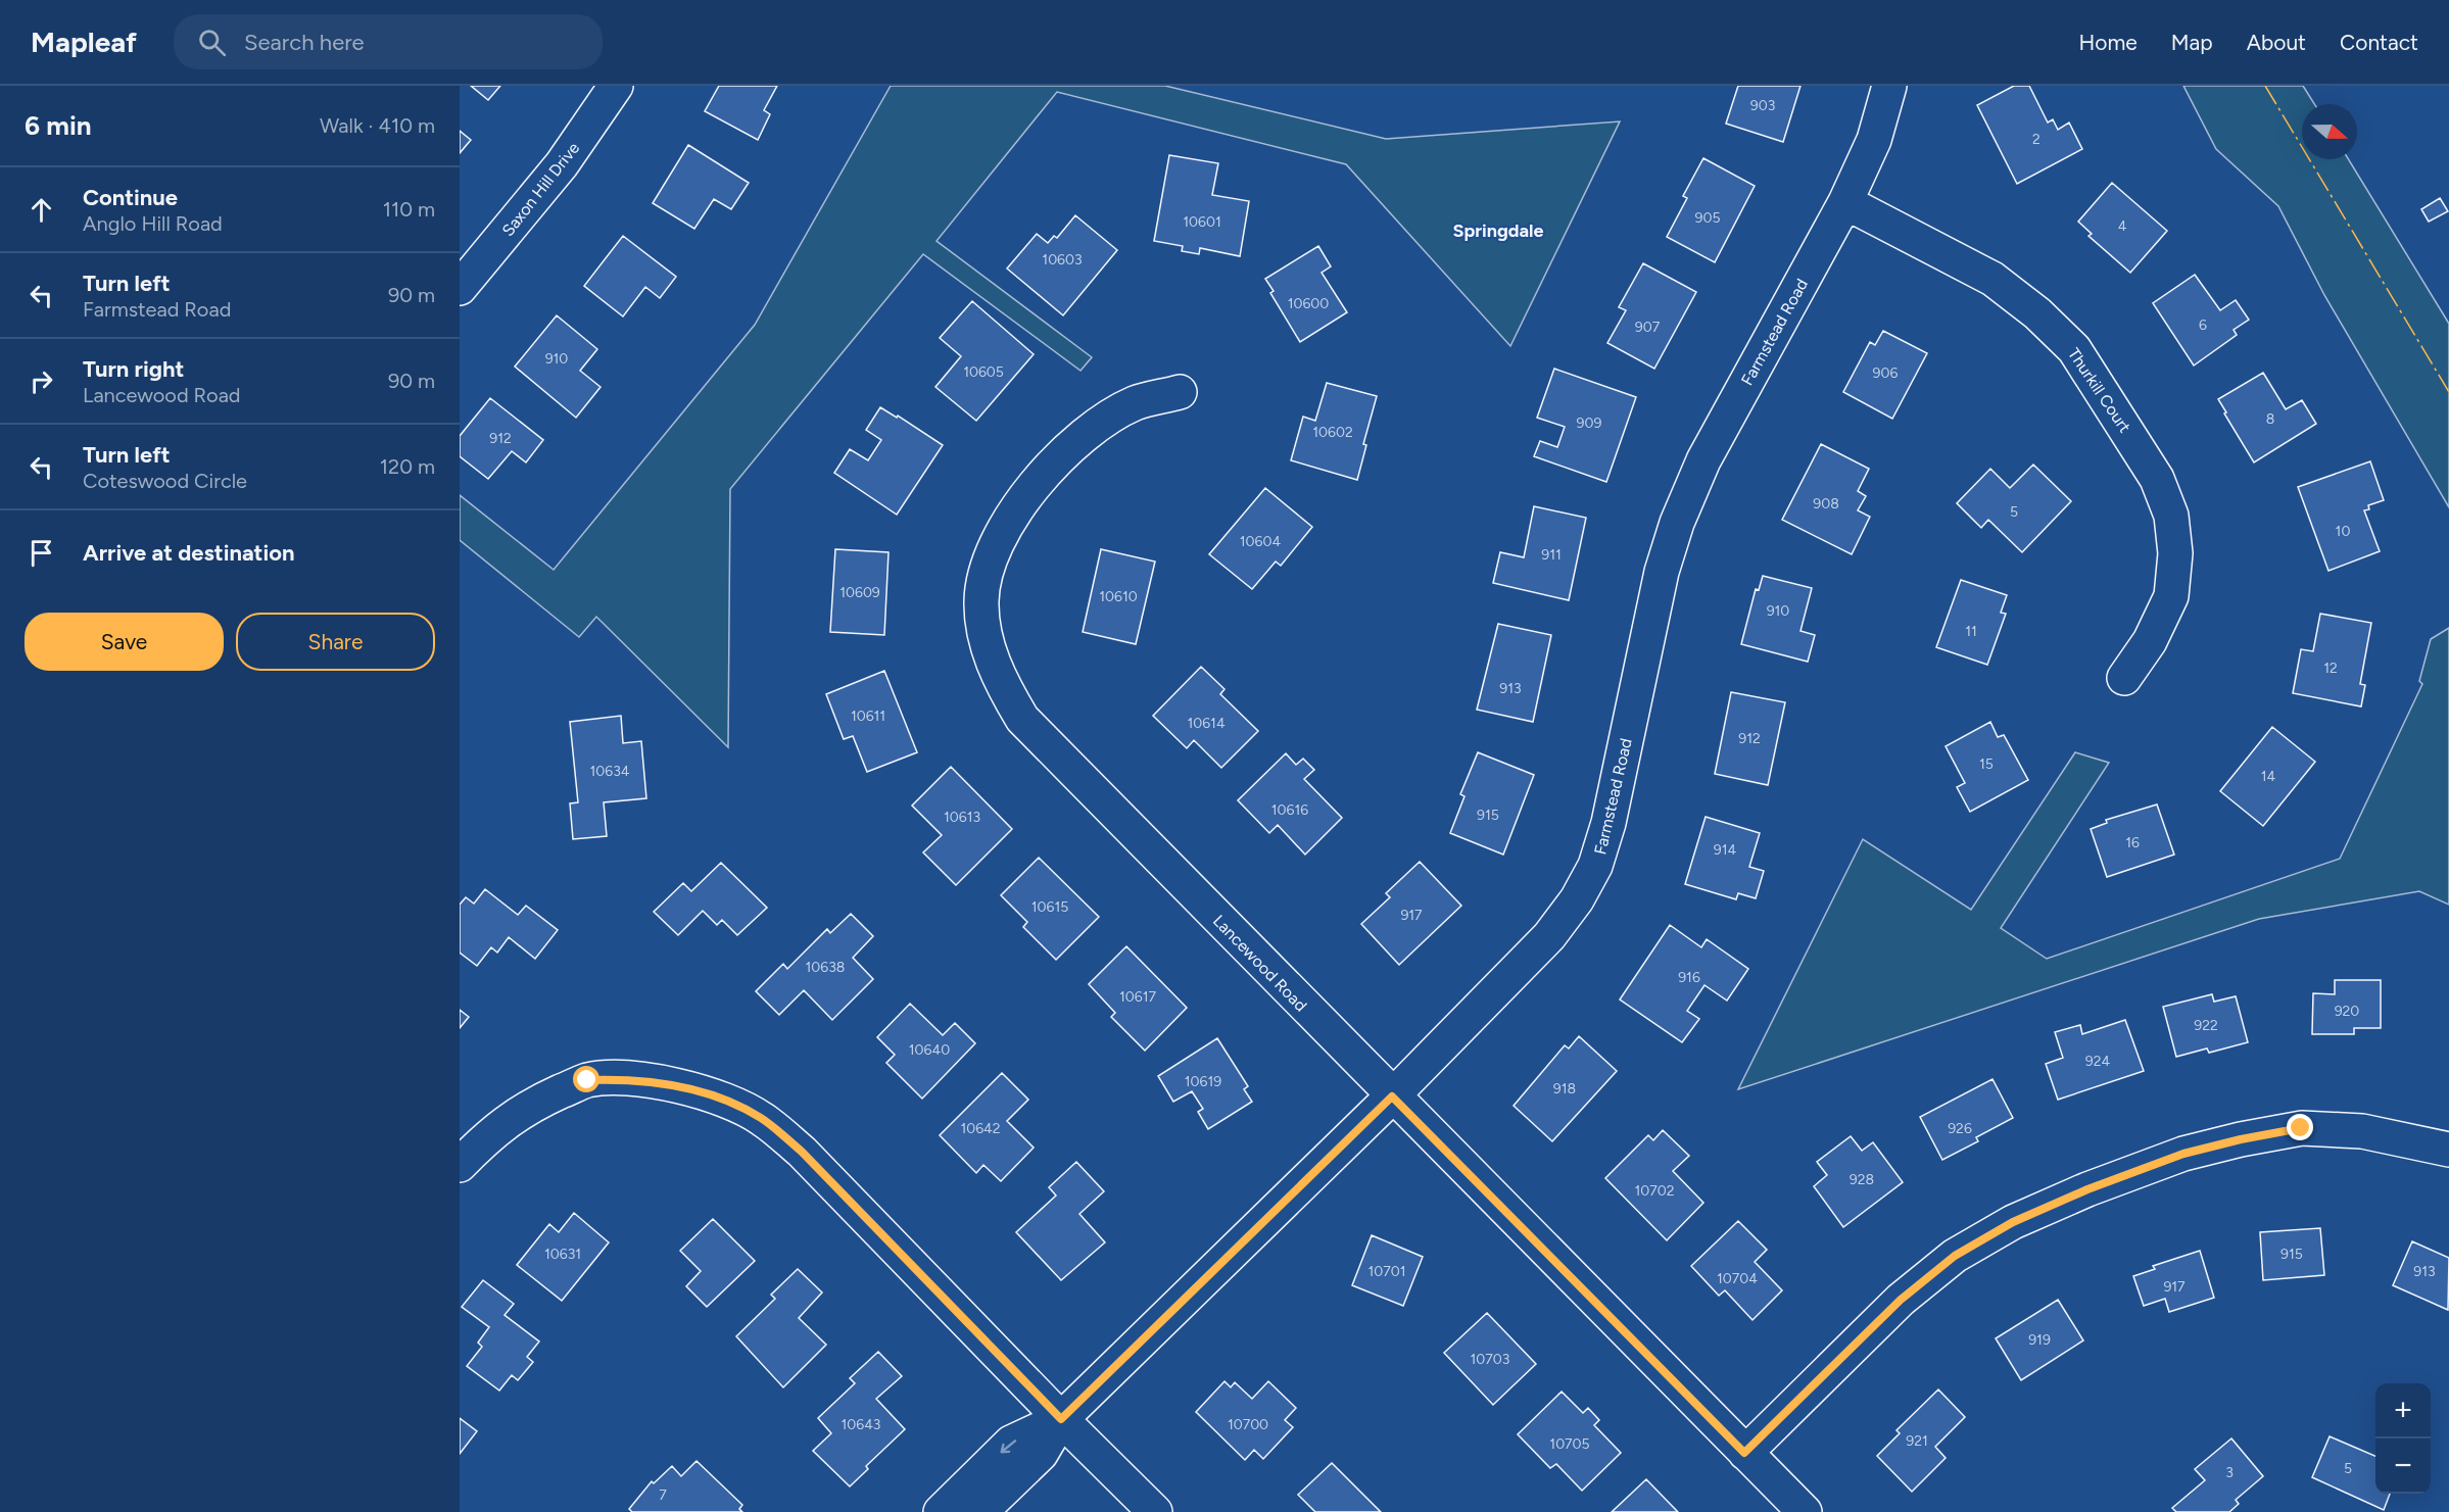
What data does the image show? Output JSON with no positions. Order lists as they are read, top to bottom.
{
  "streets": {
    "street": [
      "Saxon Hill Drive",
      "Farmstead Road",
      "Thurkill Court",
      "Lancewood Road"
    ]
  },
  "crossings": [
    ["Farmstead Road", "Thurkill Court"],
    ["Farmstead Road", "Lancewood Road"]
  ],
  "districts": ["Springdale"],
  "house_numbers": [
    "903",
    "2",
    "905",
    "10601",
    "4",
    "10603",
    "10600",
    "6",
    "907",
    "910",
    "10605",
    "906",
    "8",
    "909",
    "10602",
    "912",
    "908",
    "5",
    "10",
    "10604",
    "911",
    "10609",
    "10610",
    "910",
    "11",
    "12",
    "913",
    "10611",
    "10614",
    "912",
    "15",
    "10634",
    "14",
    "10616",
    "915",
    "10613",
    "16",
    "914",
    "10615",
    "917",
    "10638",
    "916",
    "10617",
    "920",
    "922",
    "10640",
    "924",
    "10619",
    "918",
    "10642",
    "926",
    "928",
    "10702",
    "10631",
    "915",
    "10701",
    "913",
    "10704",
    "917",
    "919",
    "10703",
    "10643",
    "10700",
    "921",
    "10705",
    "5",
    "3",
    "7"
  ],
  "north": "right",
  "page": {
    "header": "Mapleaf",
    "search": "Search here",
    "nav": [
      "Home",
      "Map",
      "About",
      "Contact"
    ],
    "heading": ["6 min", "Walk · 410 m"],
    "list": [
      ["Continue", "Anglo Hill Road", "110 m"],
      ["Turn left", "Farmstead Road", "90 m"],
      ["Turn right", "Lancewood Road", "90 m"],
      ["Turn left", "Coteswood Circle", "120 m"],
      "Arrive at destination"
    ],
    "buttons": ["Save", "Share"],
    "map_buttons": ["+", "−"]
  }
}
